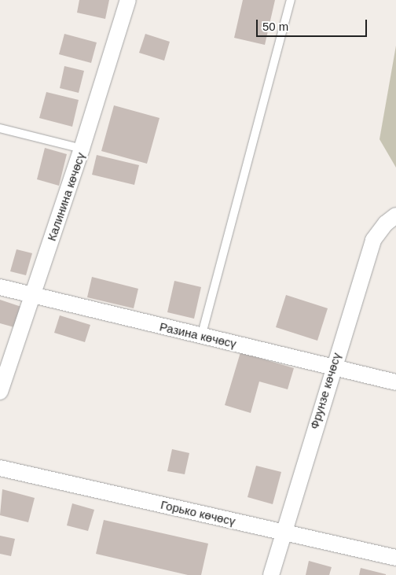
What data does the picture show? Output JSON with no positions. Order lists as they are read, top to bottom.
{
  "streets": {
    "street": [
      "Калинина көчөсү",
      "Разина көчөсү",
      "Фрунзе көчөсү",
      "Горько көчөсү"
    ]
  },
  "crossings": [
    ["Калинина көчөсү", "Разина көчөсү"],
    ["Разина көчөсү", "Фрунзе көчөсү"],
    ["Фрунзе көчөсү", "Горько көчөсү"]
  ],
  "scale_bar": "50 m"
}
